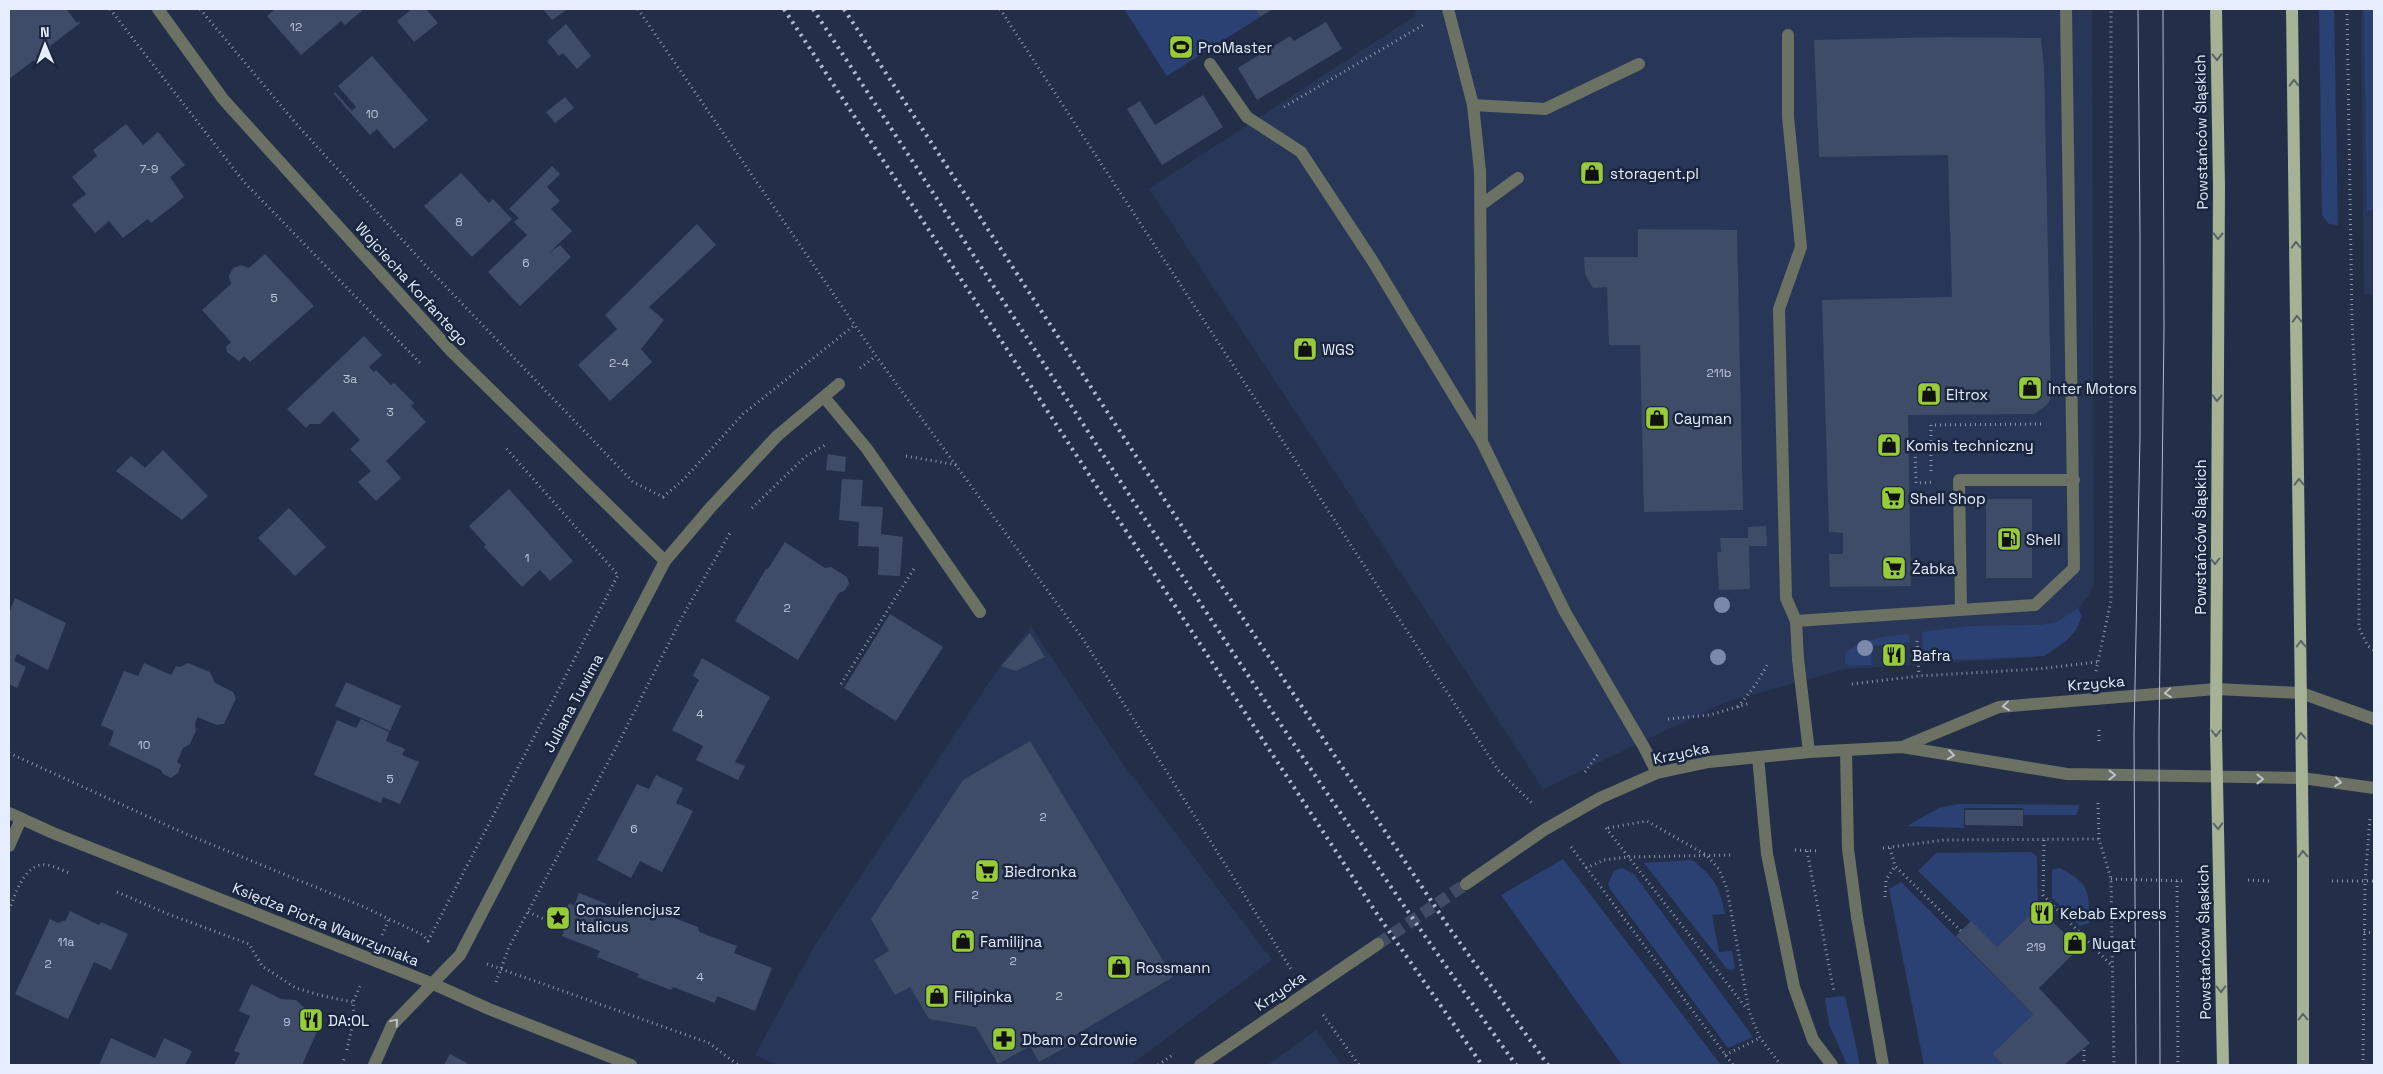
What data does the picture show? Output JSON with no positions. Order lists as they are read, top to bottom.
{
  "streets": {
    "main road": ["Powstańców Śląskich"],
    "street": [
      "Wojciecha Korfantego",
      "Krzycka",
      "Juliana Tuwima",
      "Księdza Piotra Wawrzyniaka"
    ]
  },
  "crossings": [
    ["Powstańców Śląskich", "Krzycka"],
    ["Wojciecha Korfantego", "Juliana Tuwima"],
    ["Juliana Tuwima", "Księdza Piotra Wawrzyniaka"]
  ],
  "places": {
    "sports": ["ProMaster"],
    "shop": [
      "storagent.pl",
      "WGS",
      "Inter Motors",
      "Eltrox",
      "Cayman",
      "Komis techniczny",
      "Familijna",
      "Nugat",
      "Rossmann",
      "Filipinka"
    ],
    "supermarket": ["Shell Shop", "Żabka", "Biedronka"],
    "fuel station": ["Shell"],
    "restaurant": ["Bafra", "Kebab Express", "DA:OL"],
    "place": ["Consulencjusz Italicus"],
    "pharmacy": ["Dbam o Zdrowie"]
  },
  "house_numbers": [
    "12",
    "10",
    "7-9",
    "8",
    "6",
    "5",
    "2-4",
    "211b",
    "3a",
    "3",
    "1",
    "2",
    "4",
    "10",
    "5",
    "2",
    "6",
    "2",
    "11a",
    "219",
    "2",
    "2",
    "4",
    "2",
    "9"
  ],
  "north": "top"
}
